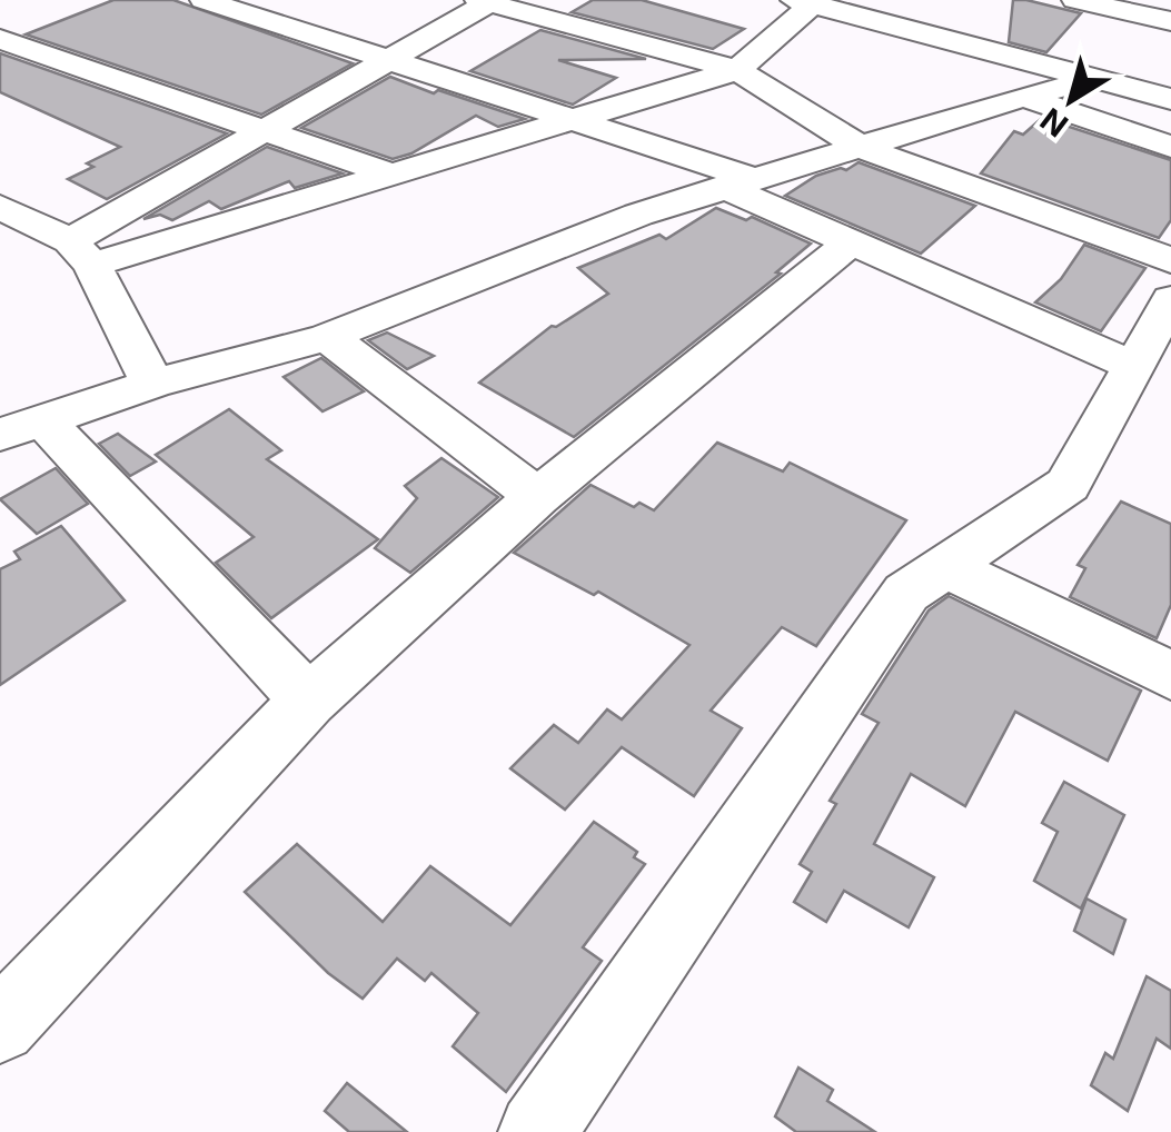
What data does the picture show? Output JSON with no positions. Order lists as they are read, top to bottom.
{
  "north": "bottom left"
}
